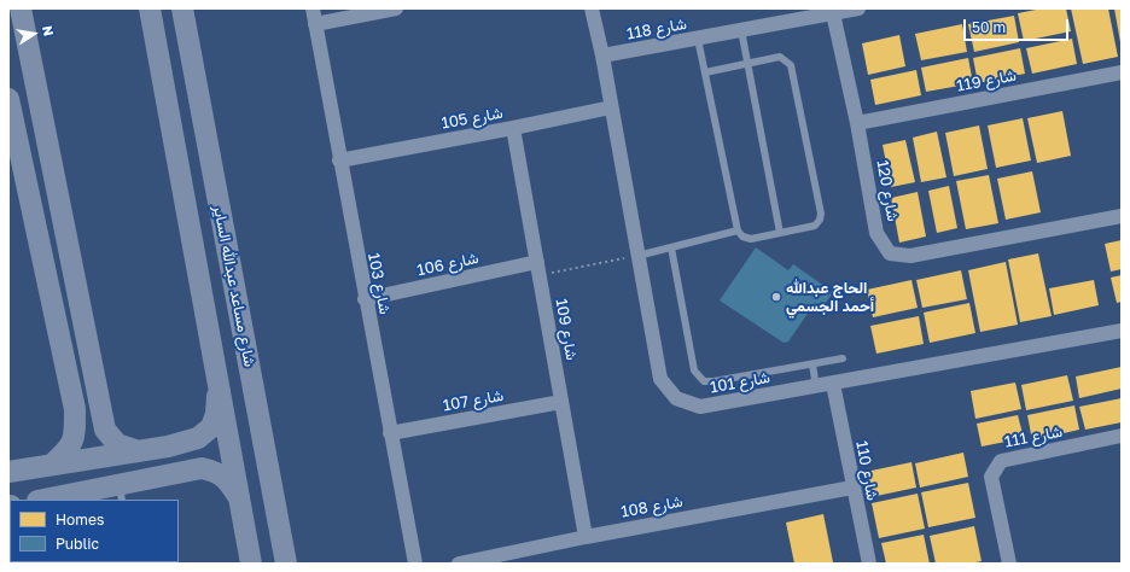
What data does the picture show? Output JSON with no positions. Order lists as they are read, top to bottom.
{
  "streets": {
    "street": [
      "شارع 118",
      "شارع 119",
      "شارع 105",
      "شارع 120",
      "شارع 106",
      "شارع 103",
      "شارع مساعد عبدالله الساير",
      "شارع 109",
      "شارع 101",
      "شارع 107",
      "شارع 111",
      "شارع 110",
      "شارع 108"
    ]
  },
  "crossings": [
    ["شارع 118", "شارع 120"],
    ["شارع 118", "شارع 101"],
    ["شارع 119", "شارع 120"],
    ["شارع 105", "شارع 103"],
    ["شارع 105", "شارع 109"],
    ["شارع 105", "شارع 101"],
    ["شارع 106", "شارع 103"],
    ["شارع 106", "شارع 109"],
    ["شارع 103", "شارع 107"],
    ["شارع 109", "شارع 107"],
    ["شارع 109", "شارع 108"],
    ["شارع 101", "شارع 110"],
    ["شارع 110", "شارع 108"]
  ],
  "places": ["الحاج عبدالله أحمد الجسمي"],
  "legend": ["Homes", "Public"],
  "scale_bar": "50 m",
  "north": "right"
}
